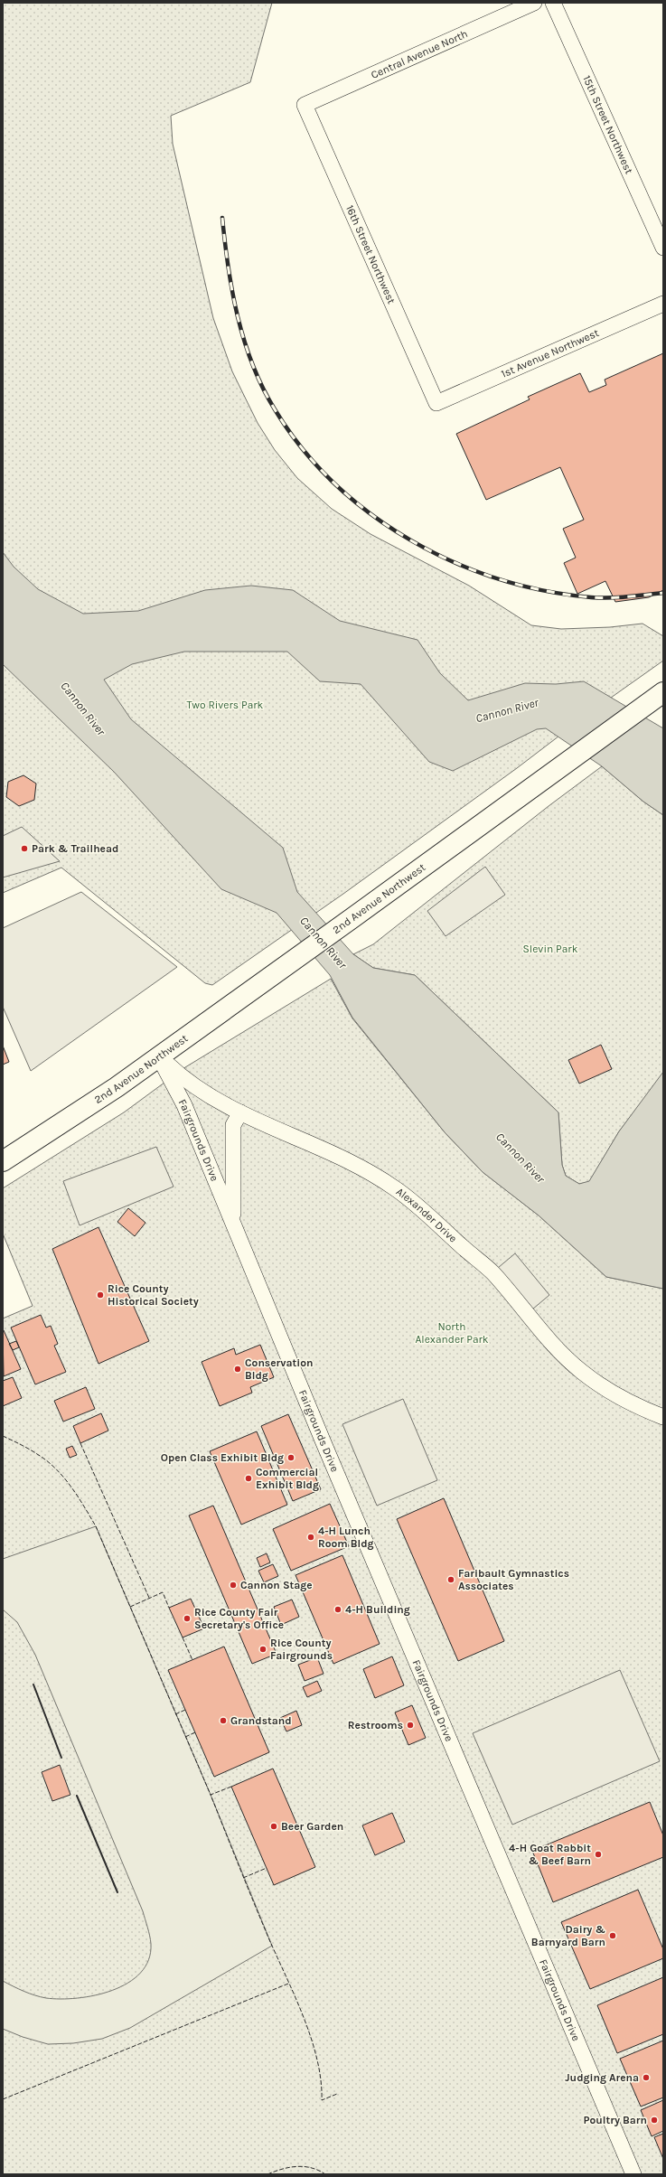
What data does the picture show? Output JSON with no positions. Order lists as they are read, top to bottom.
{
  "streets": {
    "street": [
      "Central Avenue North",
      "15th Street Northwest",
      "16th Street Northwest",
      "1st Avenue Northwest",
      "2nd Avenue Northwest",
      "Fairgrounds Drive",
      "Alexander Drive"
    ]
  },
  "crossings": [
    ["Central Avenue North", "16th Street Northwest"],
    ["16th Street Northwest", "1st Avenue Northwest"],
    ["2nd Avenue Northwest", "Fairgrounds Drive"],
    ["2nd Avenue Northwest", "Alexander Drive"],
    ["Fairgrounds Drive", "Alexander Drive"]
  ],
  "water": ["Cannon River"],
  "parks": ["Two Rivers Park", "Slevin Park", "North Alexander Park"],
  "places": [
    "Park & Trailhead",
    "Rice County Historical Society",
    "Conservation Bldg",
    "Open Class Exhibit Bldg",
    "Commercial Exhibit Bldg",
    "4-H Lunch Room Bldg",
    "Faribault Gymnastics Associates",
    "Cannon Stage",
    "4-H Building",
    "Rice County Fair Secretary's Office",
    "Rice County Fairgrounds",
    "Grandstand",
    "Restrooms",
    "Beer Garden",
    "4-H Goat Rabbit & Beef Barn",
    "Dairy & Barnyard Barn",
    "Judging Arena",
    "Poultry Barn"
  ]
}
